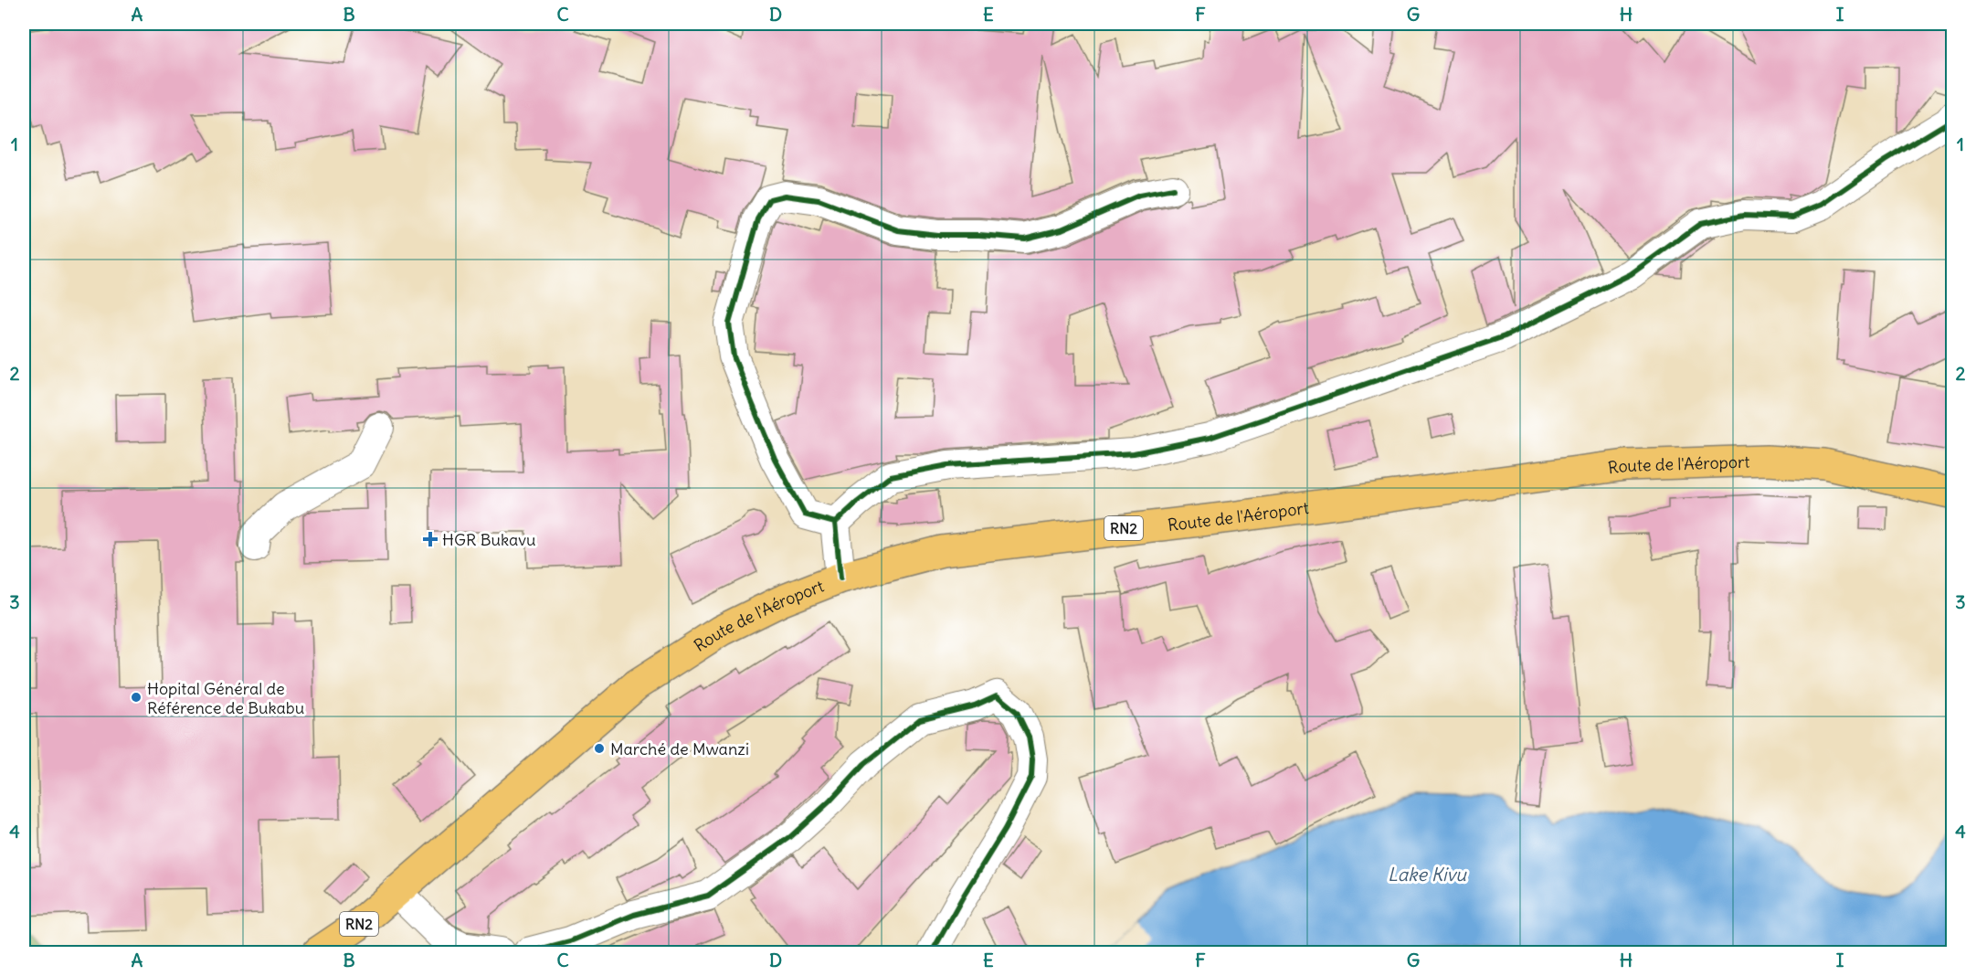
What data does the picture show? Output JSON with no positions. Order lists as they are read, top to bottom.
{
  "streets": {
    "highway": ["Route de l'Aéroport", "RN2"]
  },
  "crossings": [
    ["Route de l'Aéroport", "RN2"]
  ],
  "water": ["Lake Kivu"],
  "places": {
    "health": ["HGR Bukavu"],
    "other": ["Hopital Général de Référence de Bukabu", "Marché de Mwanzi"]
  },
  "grid": {
    "columns": [
      "A",
      "B",
      "C",
      "D",
      "E",
      "F",
      "G",
      "H",
      "I"
    ],
    "rows": [
      "1",
      "2",
      "3",
      "4"
    ]
  }
}
